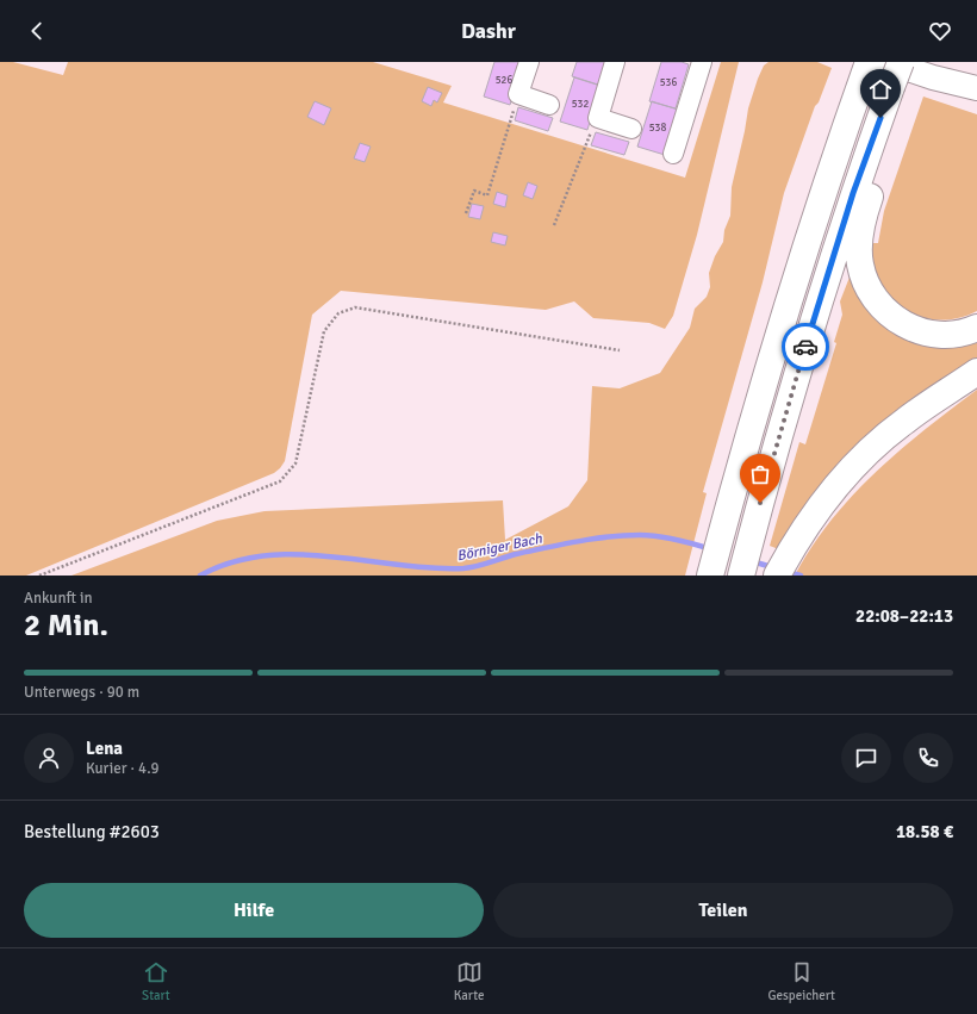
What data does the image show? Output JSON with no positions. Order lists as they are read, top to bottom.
{
  "water": ["Börniger Bach"],
  "house_numbers": [
    "526",
    "536",
    "532",
    "538"
  ],
  "page": {
    "header": "Dashr",
    "heading": ["2 Min.", "Ankunft in", "22:08–22:13"],
    "panel": [
      "Lena",
      "Kurier · 4.9",
      "Bestellung #2603",
      "18.58 €"
    ],
    "bar": "Unterwegs · 90 m",
    "buttons": ["Hilfe", "Teilen"],
    "tabs": ["Start", "Karte", "Gespeichert"]
  }
}
